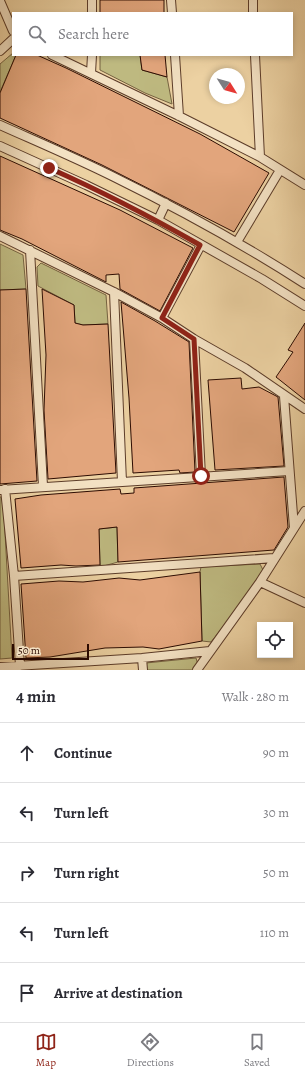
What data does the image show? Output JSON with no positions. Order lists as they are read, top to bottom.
{
  "scale_bar": "50 m",
  "north": "bottom right",
  "page": {
    "search": "Search here",
    "scale": "50 m",
    "heading": ["4 min", "Walk · 280 m"],
    "list": [
      ["Continue", "90 m"],
      ["Turn left", "30 m"],
      ["Turn right", "50 m"],
      ["Turn left", "110 m"],
      "Arrive at destination"
    ],
    "nav": ["Map", "Directions", "Saved"]
  }
}
